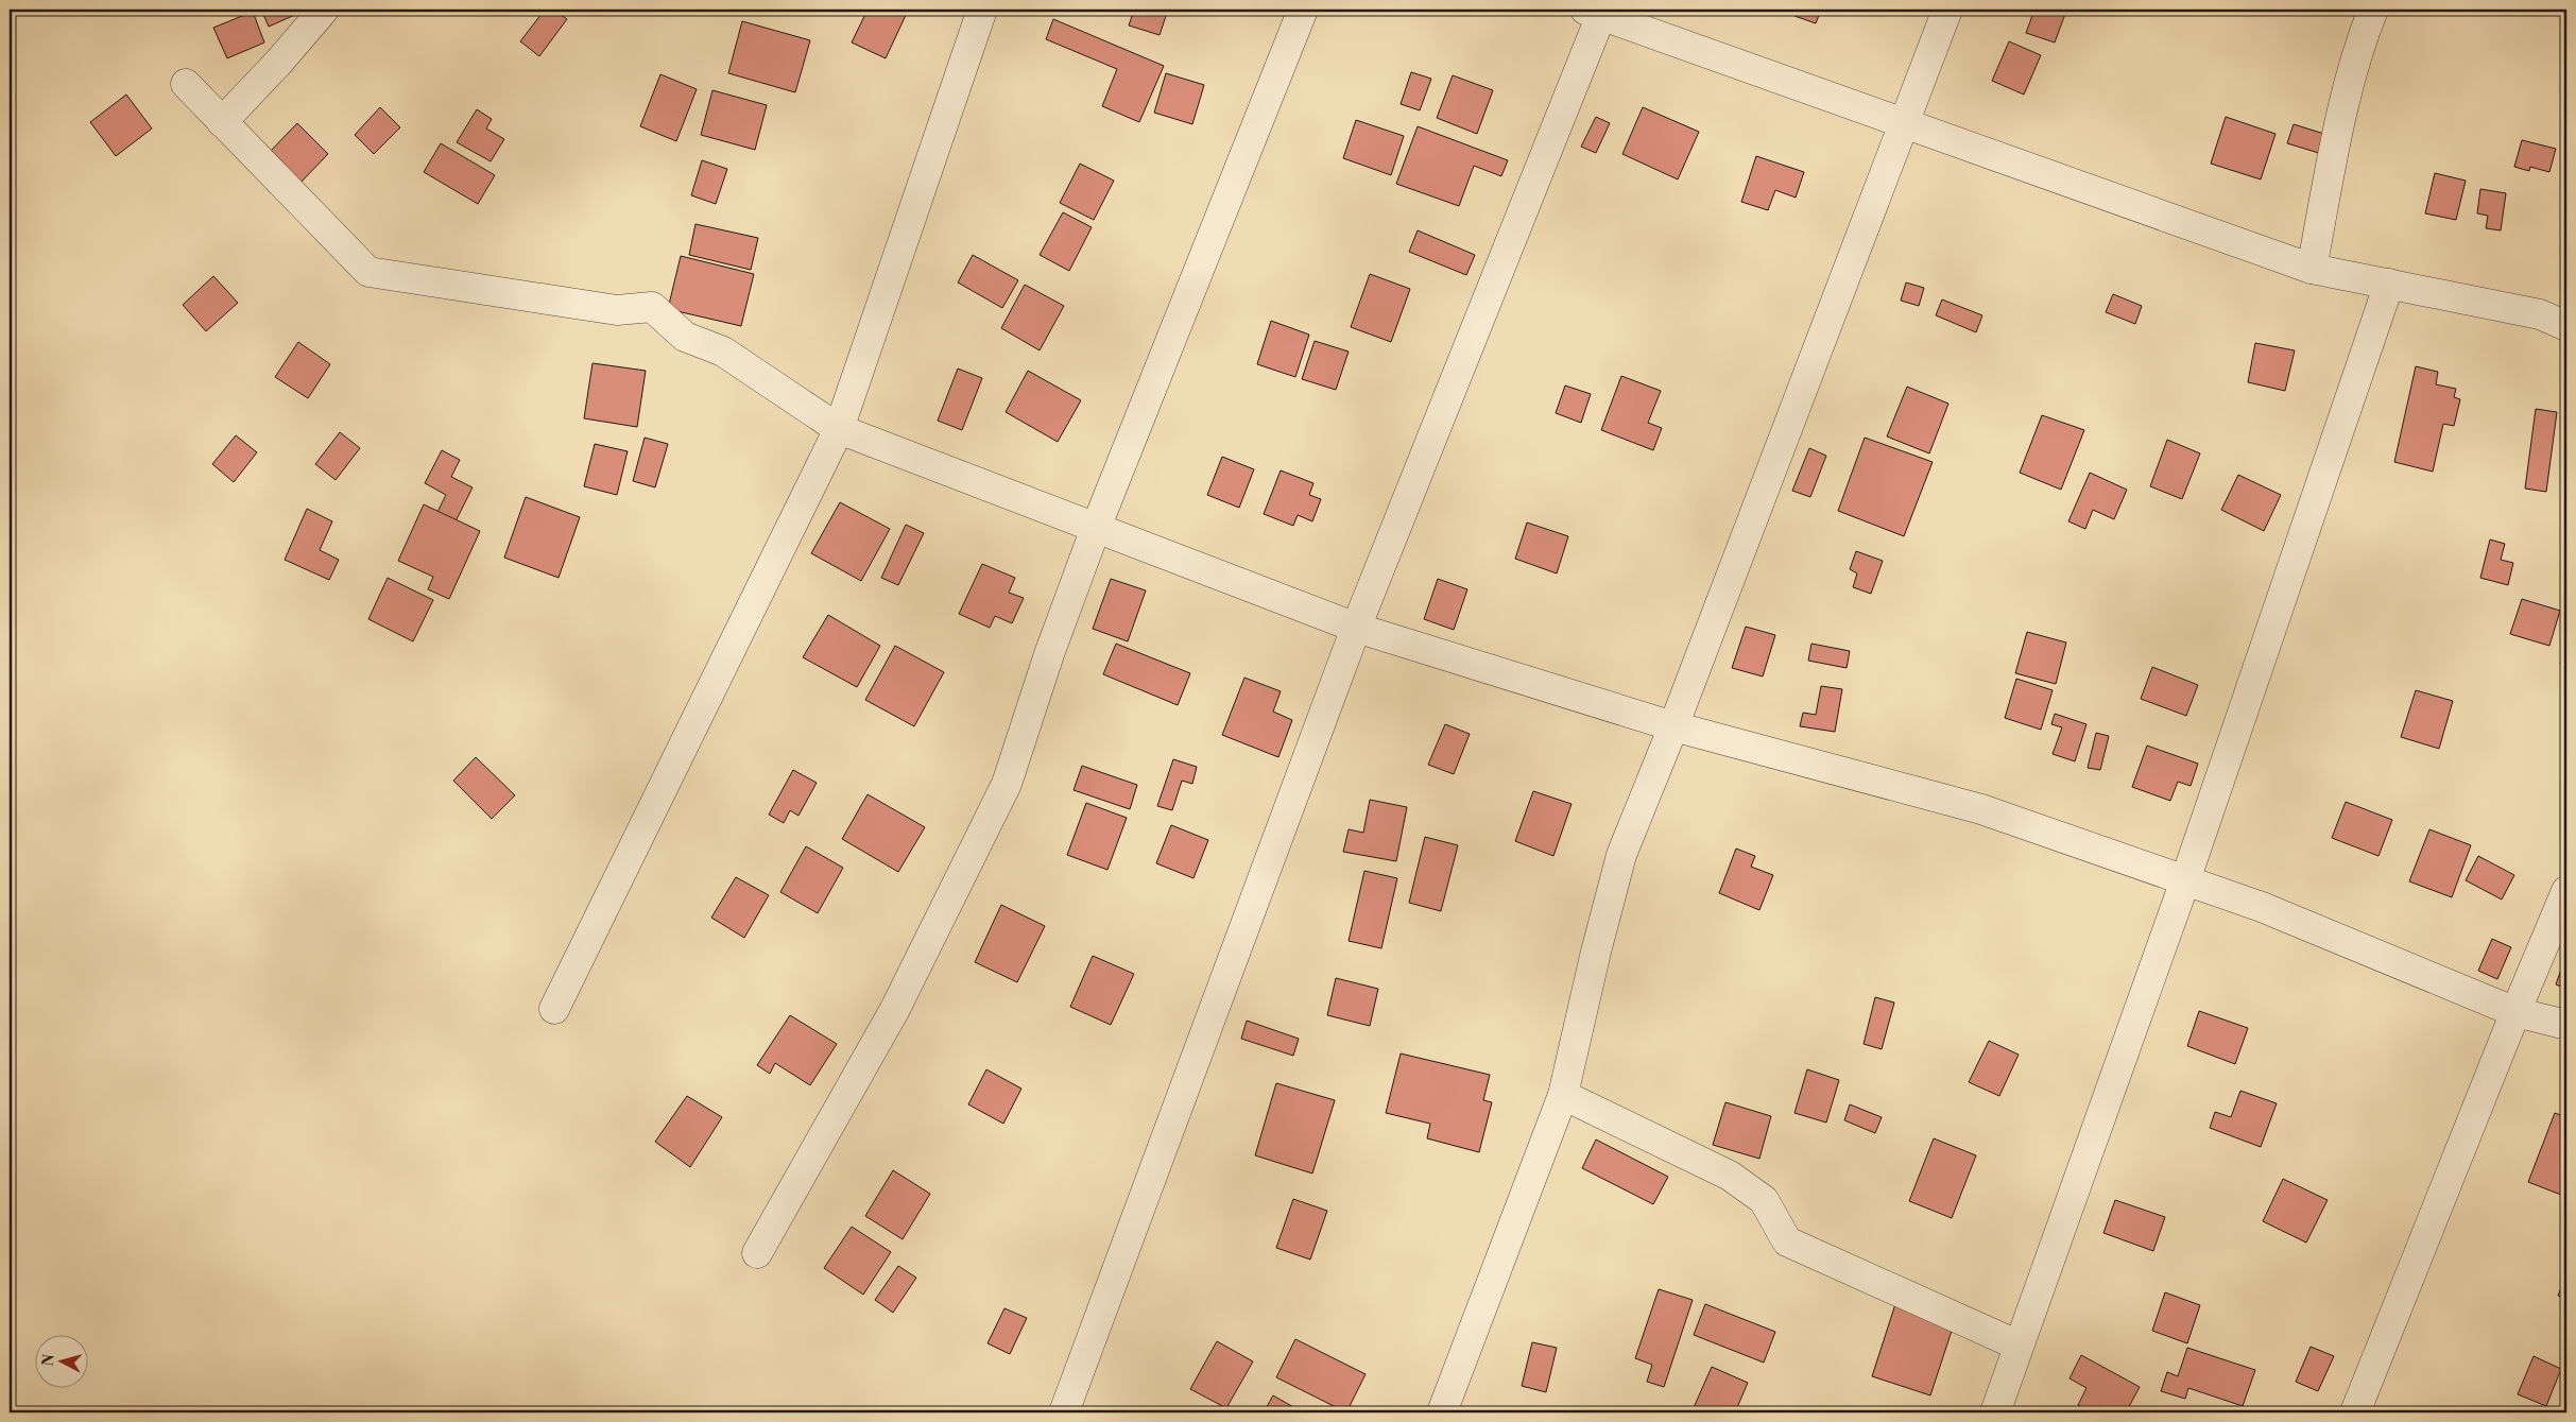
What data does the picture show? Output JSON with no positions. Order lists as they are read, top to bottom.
{
  "north": "left"
}
